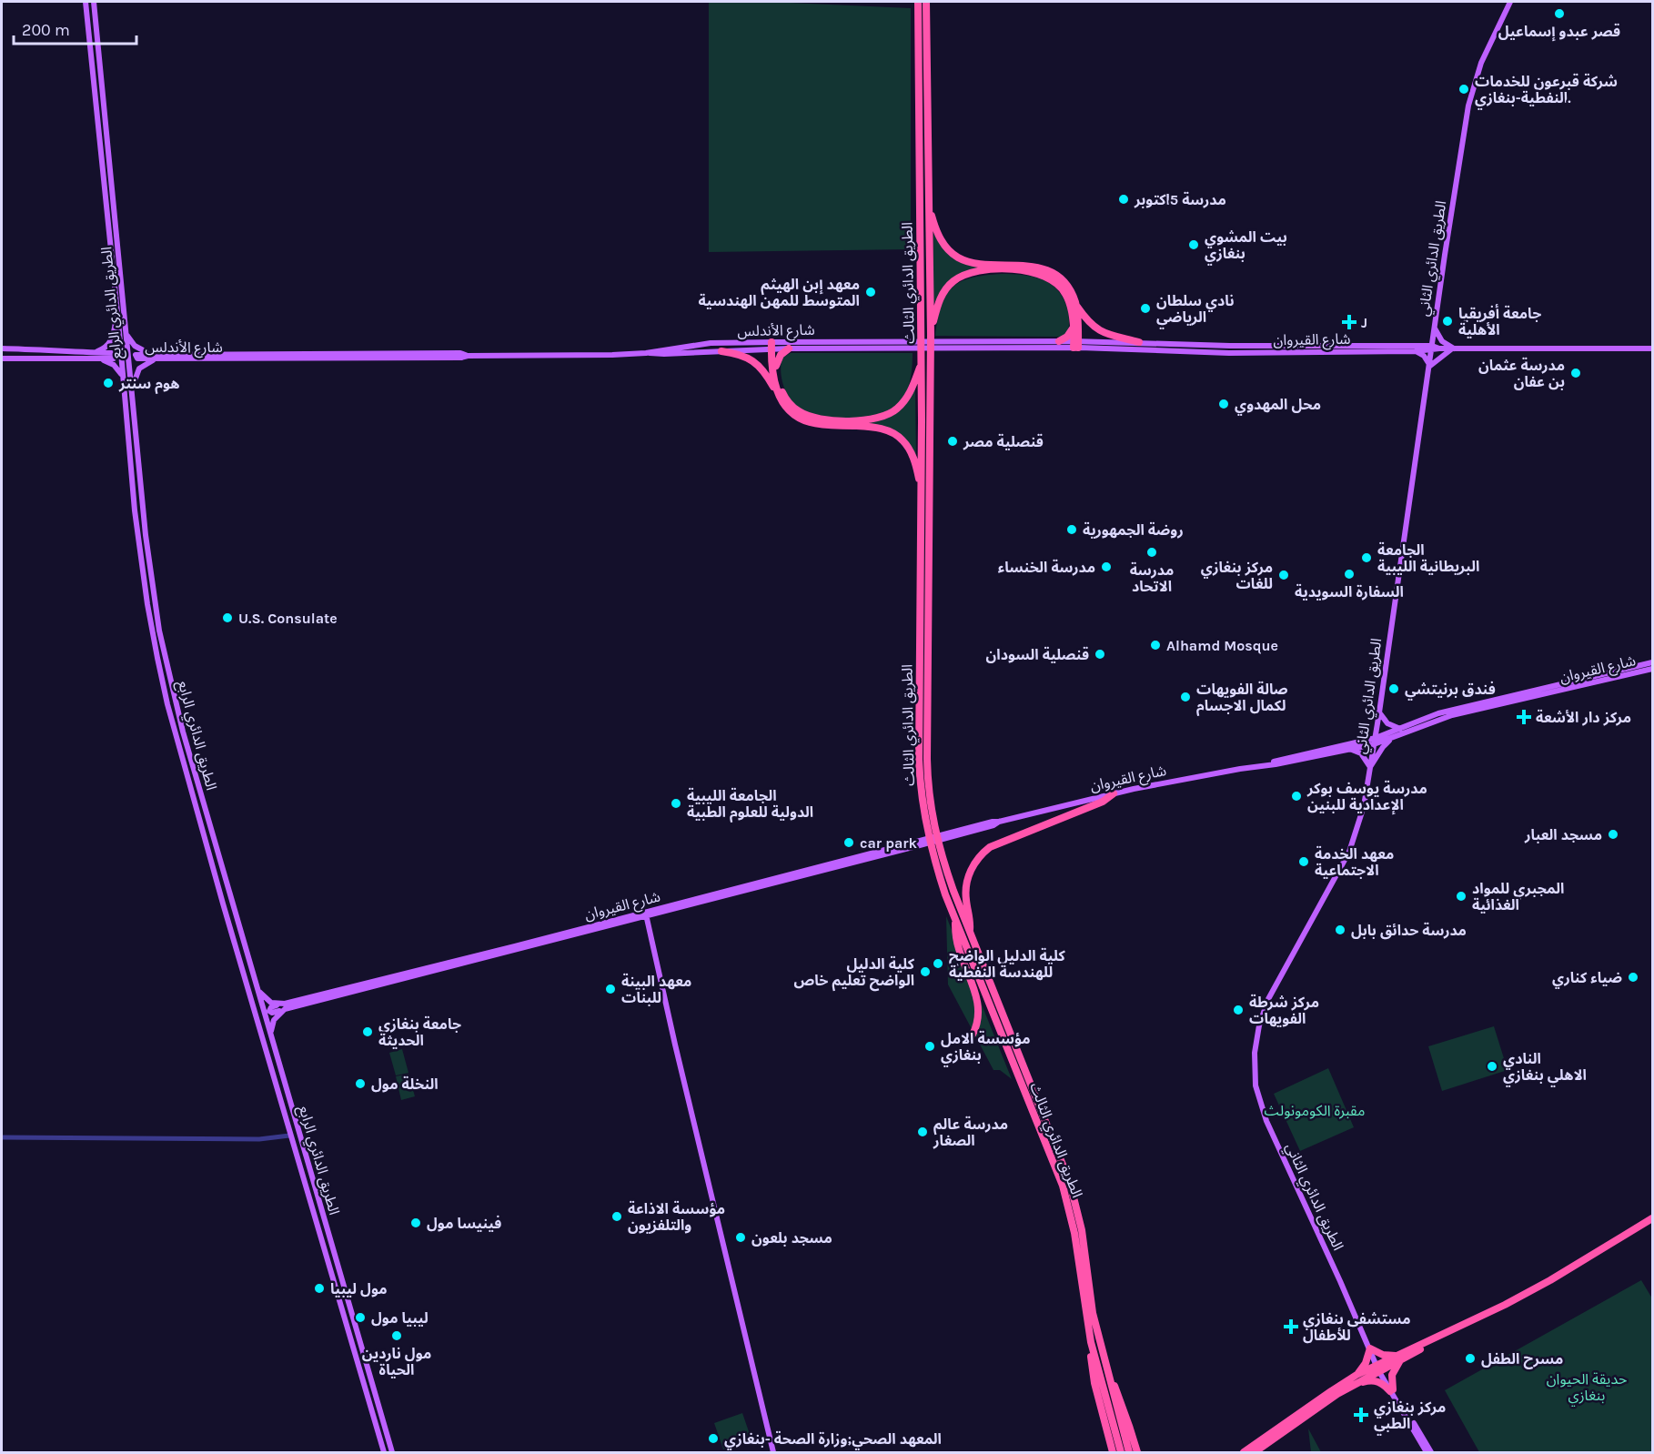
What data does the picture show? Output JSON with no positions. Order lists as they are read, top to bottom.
{
  "streets": {
    "highway": ["الطريق الدائري الثالث"],
    "main road": [
      "الطريق الدائري الثاني",
      "الطريق الدائري الرابع",
      "شارع الأندلس",
      "شارع القيروان"
    ]
  },
  "crossings": [
    ["الطريق الدائري الثاني", "شارع القيروان"],
    ["شارع الأندلس", "شارع القيروان"]
  ],
  "parks": ["مقبرة الكومونولث", "حديقة الحيوان بنغازي"],
  "places": {
    "other": [
      "قصر عبدو إسماعيل",
      "شركة قبرعون للخدمات النفطية-بنغازي.",
      "مدرسة 5اكتوبر",
      "بيت المشوي بنغازي",
      "معهد إبن الهيثم المتوسط للمهن الهندسية",
      "نادي سلطان الرياضي",
      "جامعة أفريقيا الأهلية",
      "مدرسة عثمان بن عفان",
      "هوم سنتر",
      "محل المهدوي",
      "قنصلية مصر",
      "روضة الجمهورية",
      "مدرسة الاتحاد",
      "الجامعة البريطانية الليبية",
      "مدرسة الخنساء",
      "السفارة السويدية",
      "مركز بنغازي للغات",
      "U.S. Consulate",
      "Alhamd Mosque",
      "قنصلية السودان",
      "فندق برنيتشي",
      "صالة الفويهات لكمال الاجسام",
      "مدرسة يوسف بوكر الإعدادية للبنين",
      "الجامعة الليبية الدولية للعلوم الطبية",
      "مسجد العبار",
      "car park",
      "معهد الخدمة الاجتماعية",
      "المجبري للمواد الغذائية",
      "مدرسة حدائق بابل",
      "كلية الدليل الواضح للهندسة النفطية",
      "كلية الدليل الواضح تعليم خاص",
      "ضياء كناري",
      "معهد البينة للبنات",
      "مركز شرطة الفويهات",
      "جامعة بنغازي الحديثة",
      "مؤسسة الامل بنغازي",
      "النادي الاهلي بنغازي",
      "النخلة مول",
      "مدرسة عالم الصغار",
      "مؤسسة الاذاعة والتلفزيون",
      "فينيسا مول",
      "مسجد بلعون",
      "مول ليبيا",
      "ليبيا مول",
      "مول ناردين الحياة",
      "مسرح الطفل",
      "المعهد الصحي;وزارة الصحة -بنغازي"
    ],
    "health": [
      "J",
      "مركز دار الأشعة",
      "مستشفى بنغازي للأطفال",
      "مركز بنغازي الطبي"
    ]
  },
  "scale_bar": "200 m"
}
